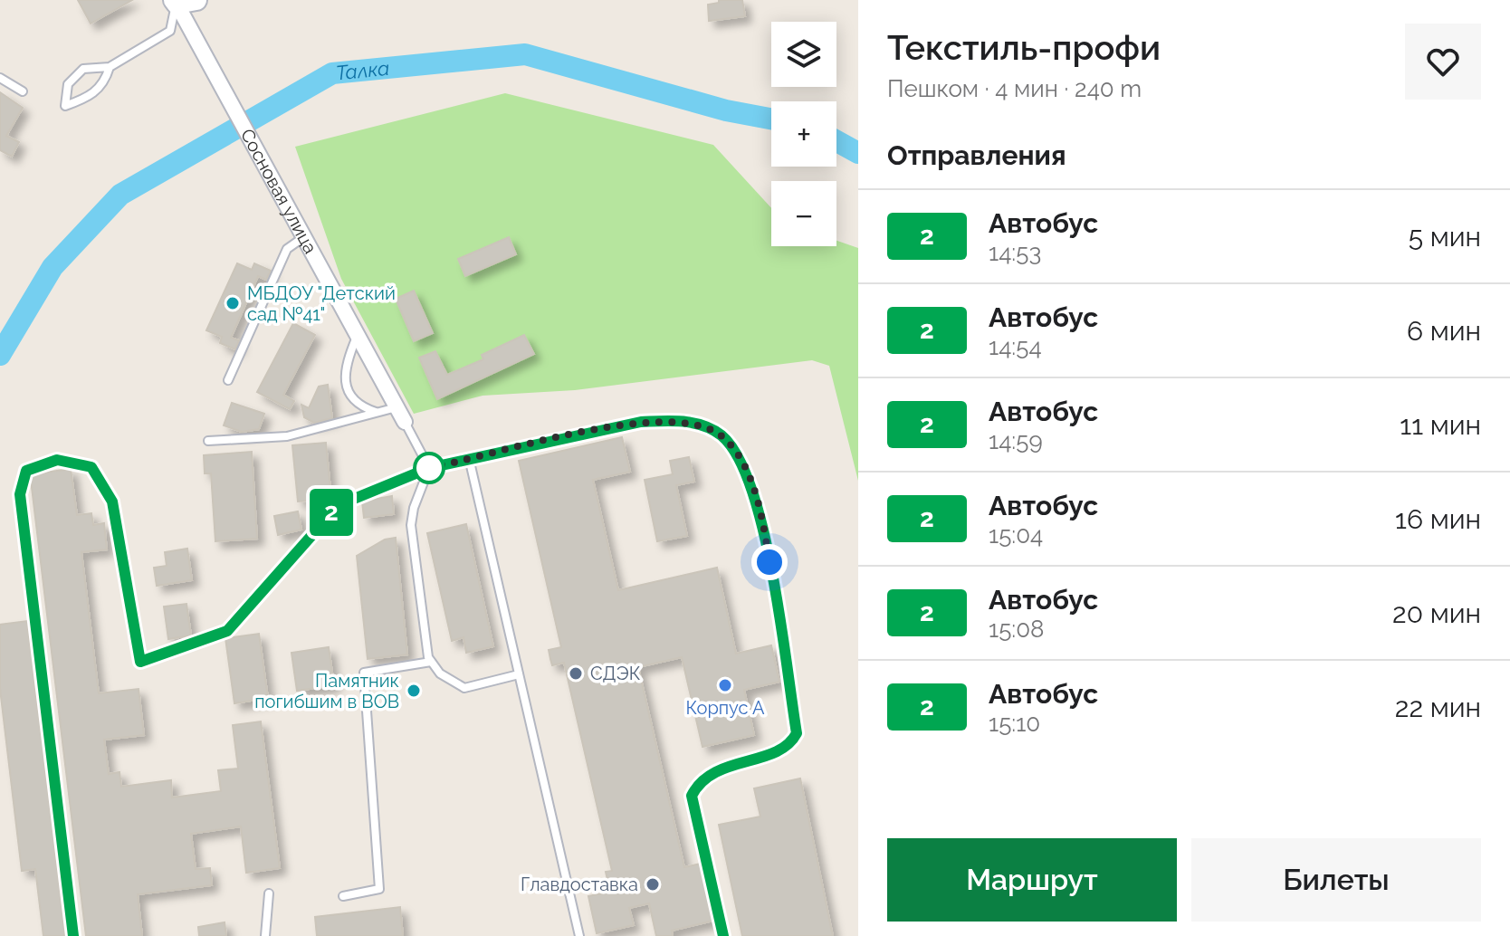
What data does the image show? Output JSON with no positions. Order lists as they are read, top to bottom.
{
  "streets": {
    "street": ["Сосновая улица"]
  },
  "water": ["Талка"],
  "places": [
    "МБДОУ \"Детский сад №41\"",
    "СДЭК",
    "Корпус А",
    "Памятник погибшим в ВОВ",
    "Главдоставка"
  ],
  "lines": ["bus line 2"],
  "page": {
    "on_map": "2",
    "heading": [
      ["Текстиль-профи", "Пешком · 4 мин · 240 m"],
      "Отправления"
    ],
    "map_buttons": ["+", "−"],
    "list": [
      {
        "mark": "2",
        "name": "Автобус",
        "note": "14:53",
        "value": "5 мин"
      },
      {
        "mark": "2",
        "name": "Автобус",
        "note": "14:54",
        "value": "6 мин"
      },
      {
        "mark": "2",
        "name": "Автобус",
        "note": "14:59",
        "value": "11 мин"
      },
      {
        "mark": "2",
        "name": "Автобус",
        "note": "15:04",
        "value": "16 мин"
      },
      {
        "mark": "2",
        "name": "Автобус",
        "note": "15:08",
        "value": "20 мин"
      },
      {
        "mark": "2",
        "name": "Автобус",
        "note": "15:10",
        "value": "22 мин"
      }
    ],
    "buttons": ["Маршрут", "Билеты"]
  }
}
